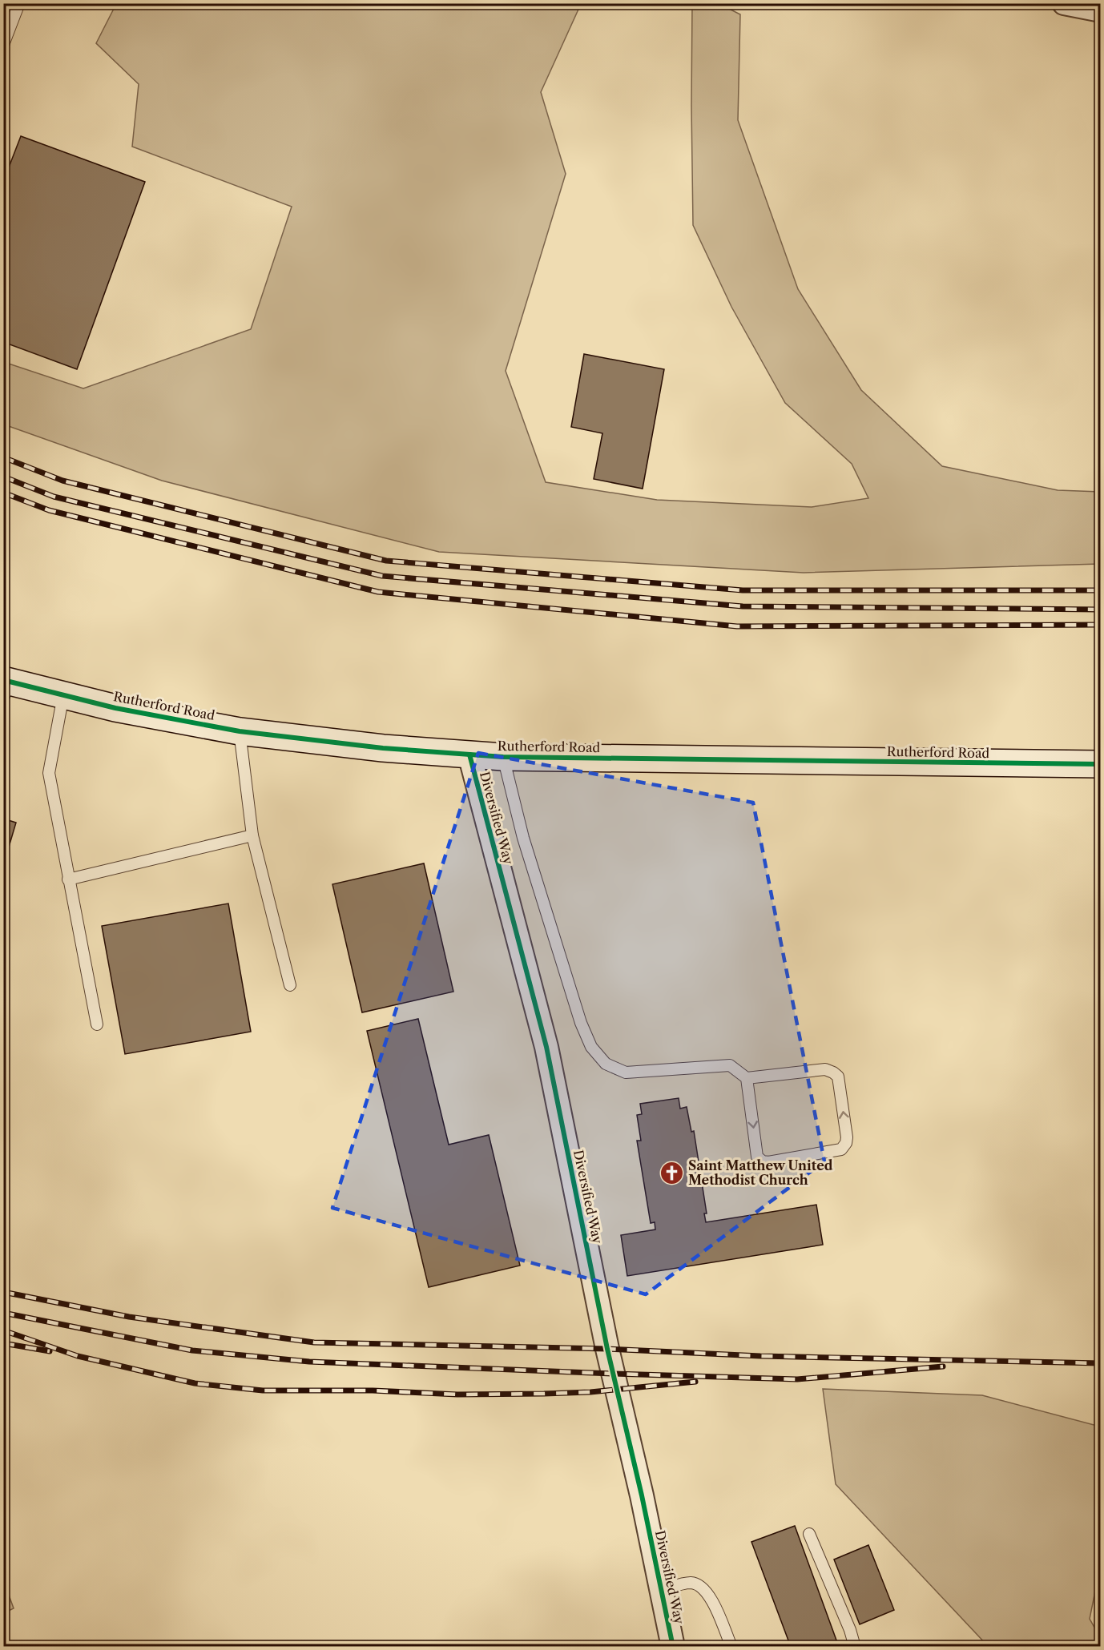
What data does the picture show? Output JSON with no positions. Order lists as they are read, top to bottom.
{
  "streets": {
    "street": ["Rutherford Road", "Diversified Way"]
  },
  "crossings": [
    ["Rutherford Road", "Diversified Way"]
  ],
  "places": {
    "church": ["Saint Matthew United Methodist Church"]
  }
}
